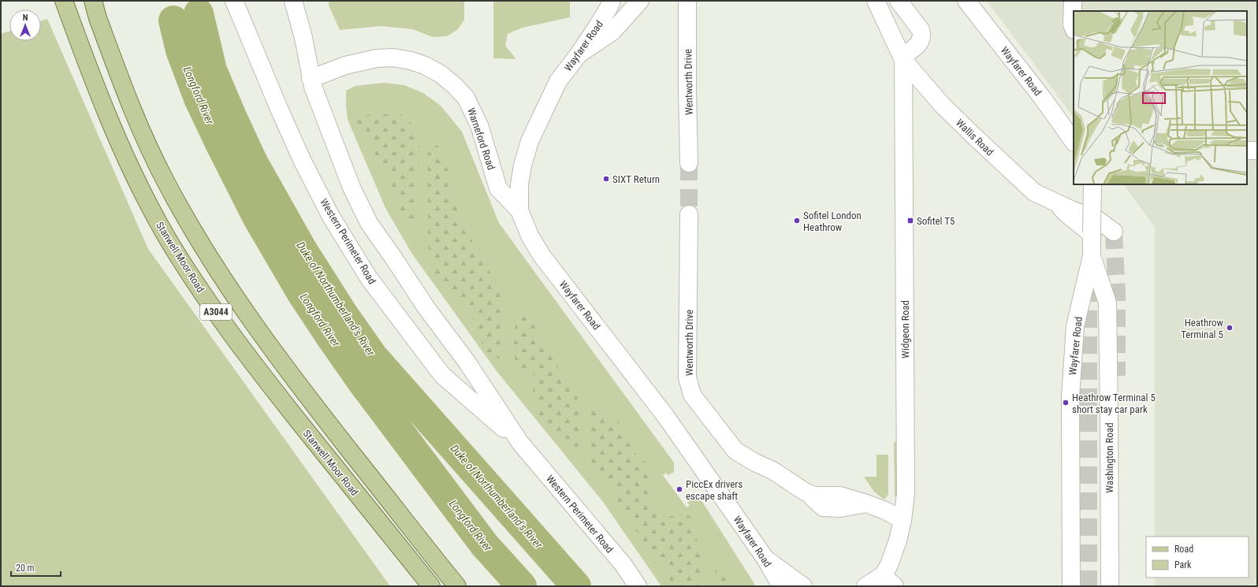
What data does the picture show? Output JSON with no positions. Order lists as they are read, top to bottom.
{
  "streets": {
    "main road": ["Stanwell Moor Road", "A3044"],
    "street": [
      "Wayfarer Road",
      "Wentworth Drive",
      "Wallis Road",
      "Warneford Road",
      "Western Perimeter Road",
      "Widgeon Road",
      "Washington Road"
    ]
  },
  "crossings": [
    ["Wayfarer Road", "Warneford Road"],
    ["Wayfarer Road", "Washington Road"],
    ["Wentworth Drive", "Widgeon Road"],
    ["Wallis Road", "Widgeon Road"],
    ["Warneford Road", "Western Perimeter Road"]
  ],
  "water": ["Longford River", "Duke of Northumberland's River"],
  "places": {
    "other": [
      "SIXT Return",
      "Sofitel London Heathrow",
      "Heathrow Terminal 5",
      "Heathrow Terminal 5 short stay car park",
      "PiccEx drivers escape shaft"
    ],
    "transit": ["Sofitel T5"]
  },
  "legend": ["Road", "Park"],
  "scale_bar": "20 m",
  "north": "top"
}
